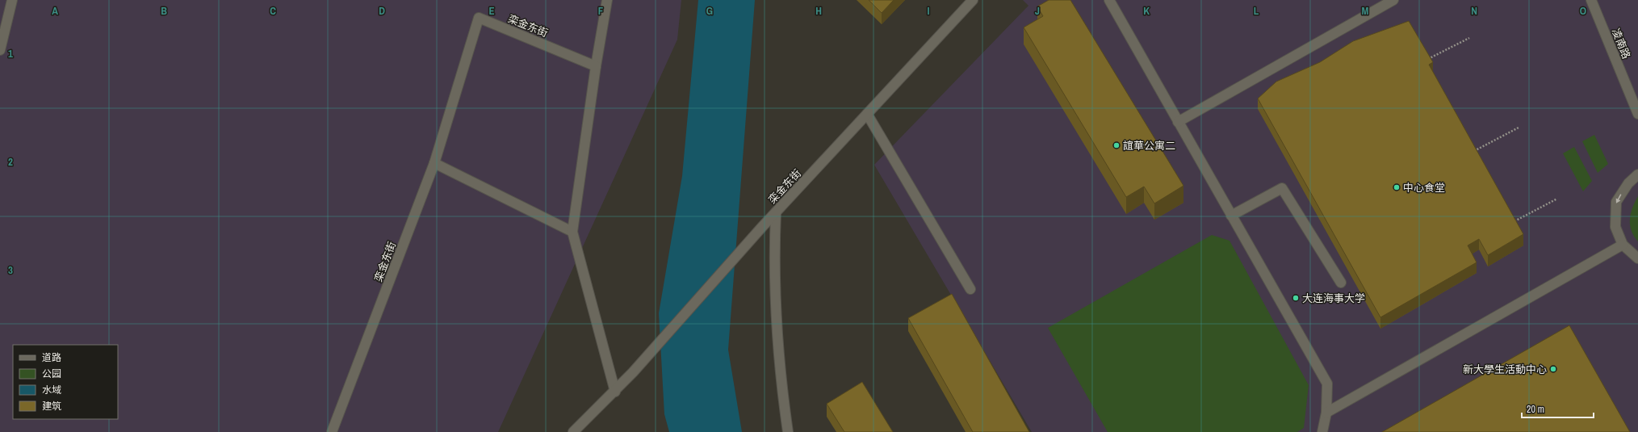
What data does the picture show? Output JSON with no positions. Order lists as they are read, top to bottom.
{
  "streets": {
    "street": ["栾金东街", "凌南路"]
  },
  "places": [
    "誼華公寓二",
    "中心食堂",
    "大连海事大学",
    "新大學生活動中心"
  ],
  "legend": [
    "道路",
    "公园",
    "水域",
    "建筑"
  ],
  "scale_bar": "20 m",
  "grid": {
    "columns": [
      "A",
      "B",
      "C",
      "D",
      "E",
      "F",
      "G",
      "H",
      "I",
      "J",
      "K",
      "L",
      "M",
      "N",
      "O"
    ],
    "rows": ["1", "2", "3"]
  }
}
